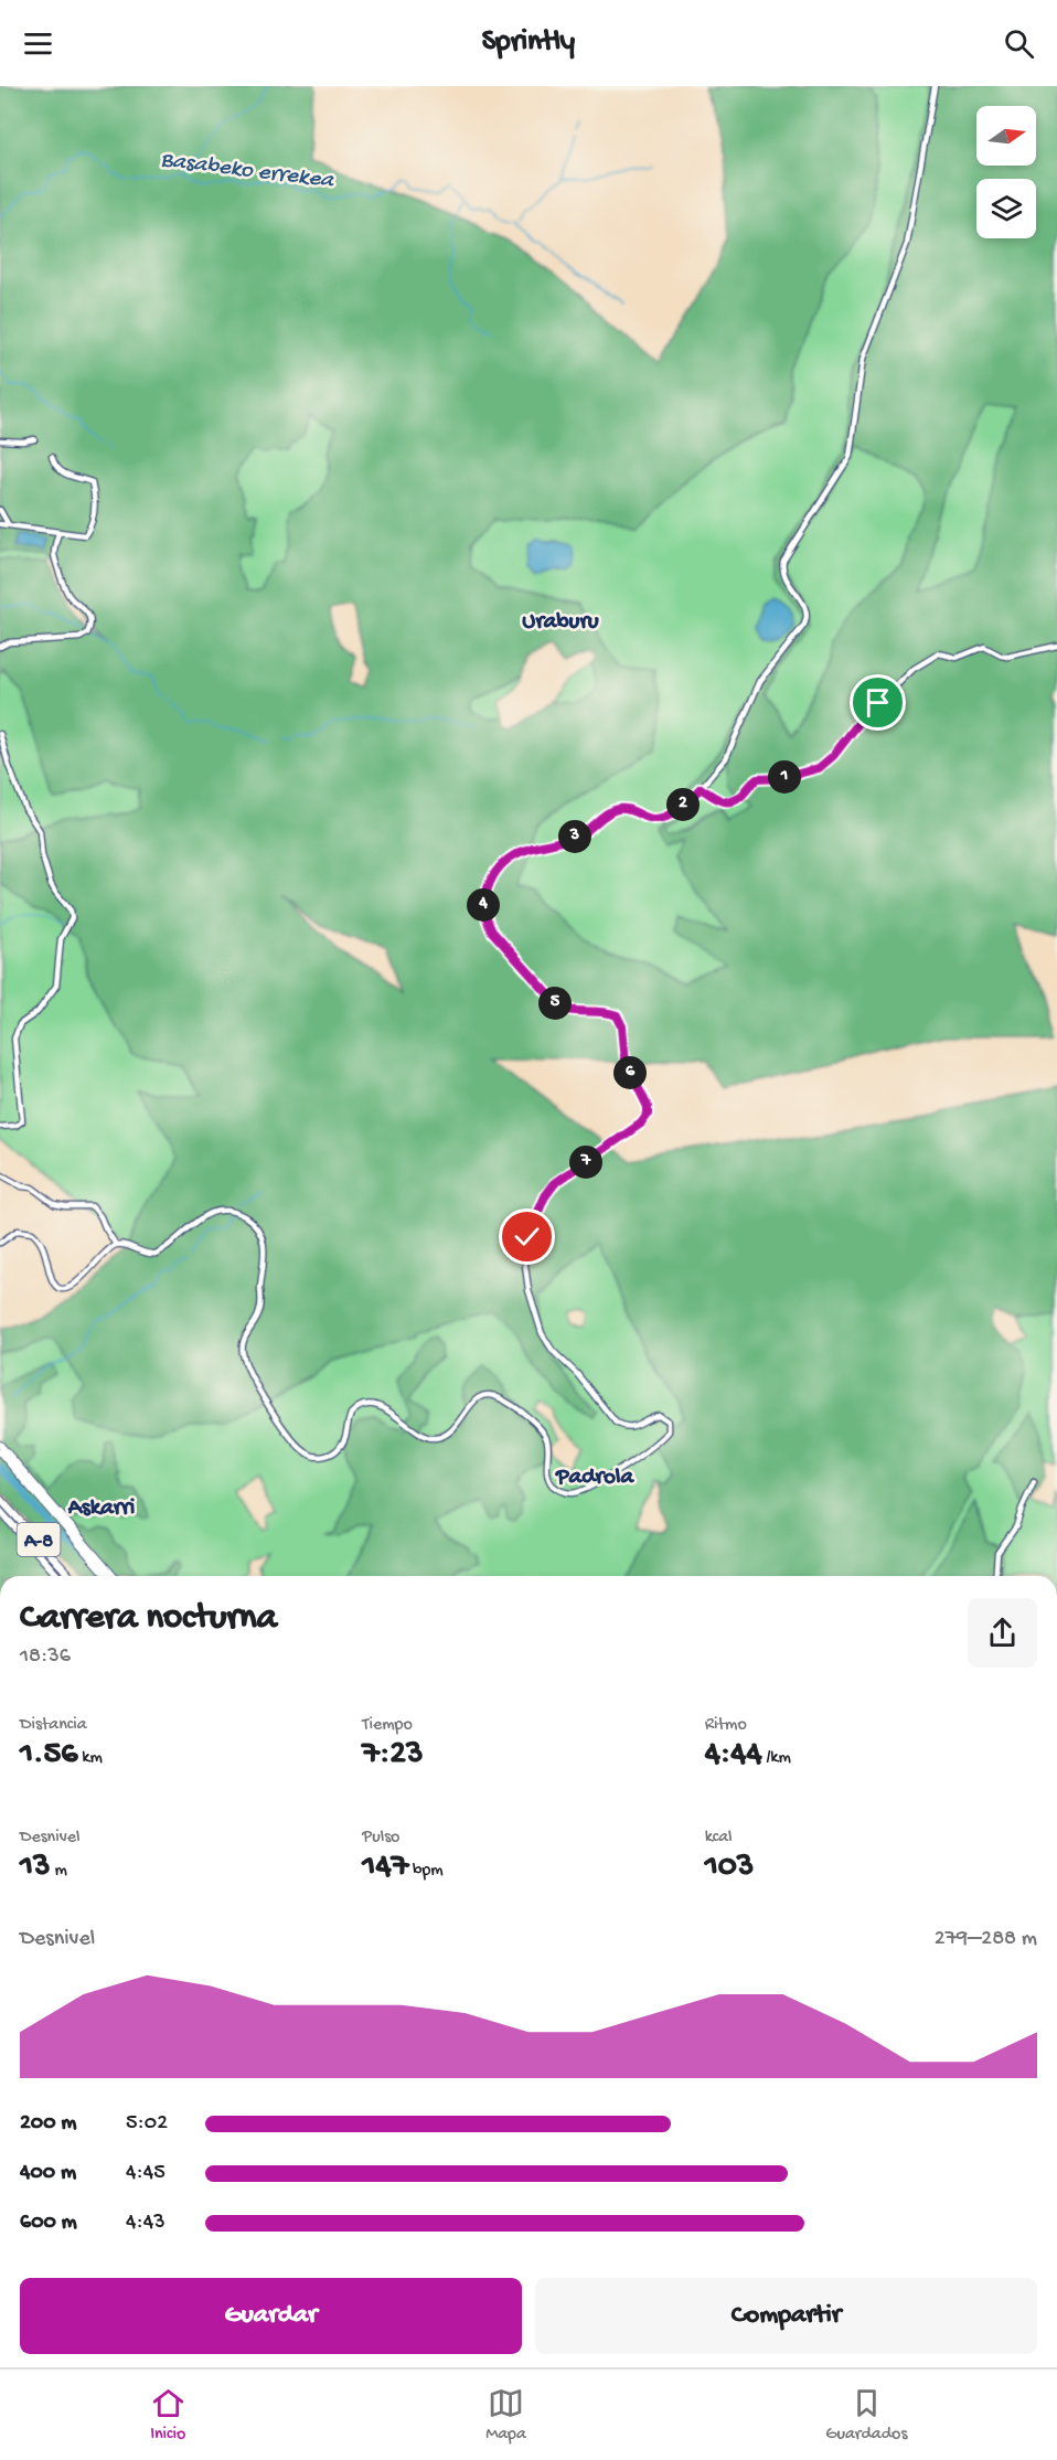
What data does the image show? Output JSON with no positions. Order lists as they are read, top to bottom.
{
  "streets": {
    "highway": ["A-8"]
  },
  "districts": ["Uraburu", "Padrola", "Askarri"],
  "water": ["Basabeko errekea"],
  "north": "right",
  "page": {
    "header": "Sprintly",
    "pins": [
      "1",
      "2",
      "3",
      "4",
      "5",
      "6",
      "7"
    ],
    "heading": ["Carrera nocturna", "18:36"],
    "stats": [
      ["Distancia", "1.56 km"],
      ["Tiempo", "7:23"],
      ["Ritmo", "4:44 /km"],
      ["Desnivel", "13 m"],
      ["Pulso", "147 bpm"],
      ["kcal", "103"]
    ],
    "chart": ["Desnivel", "279–288 m"],
    "list": [
      {
        "name": "200 m",
        "note": "5:02"
      },
      {
        "name": "400 m",
        "note": "4:45"
      },
      {
        "name": "600 m",
        "note": "4:43"
      }
    ],
    "buttons": ["Guardar", "Compartir"],
    "tabs": ["Inicio", "Mapa", "Guardados"]
  }
}
